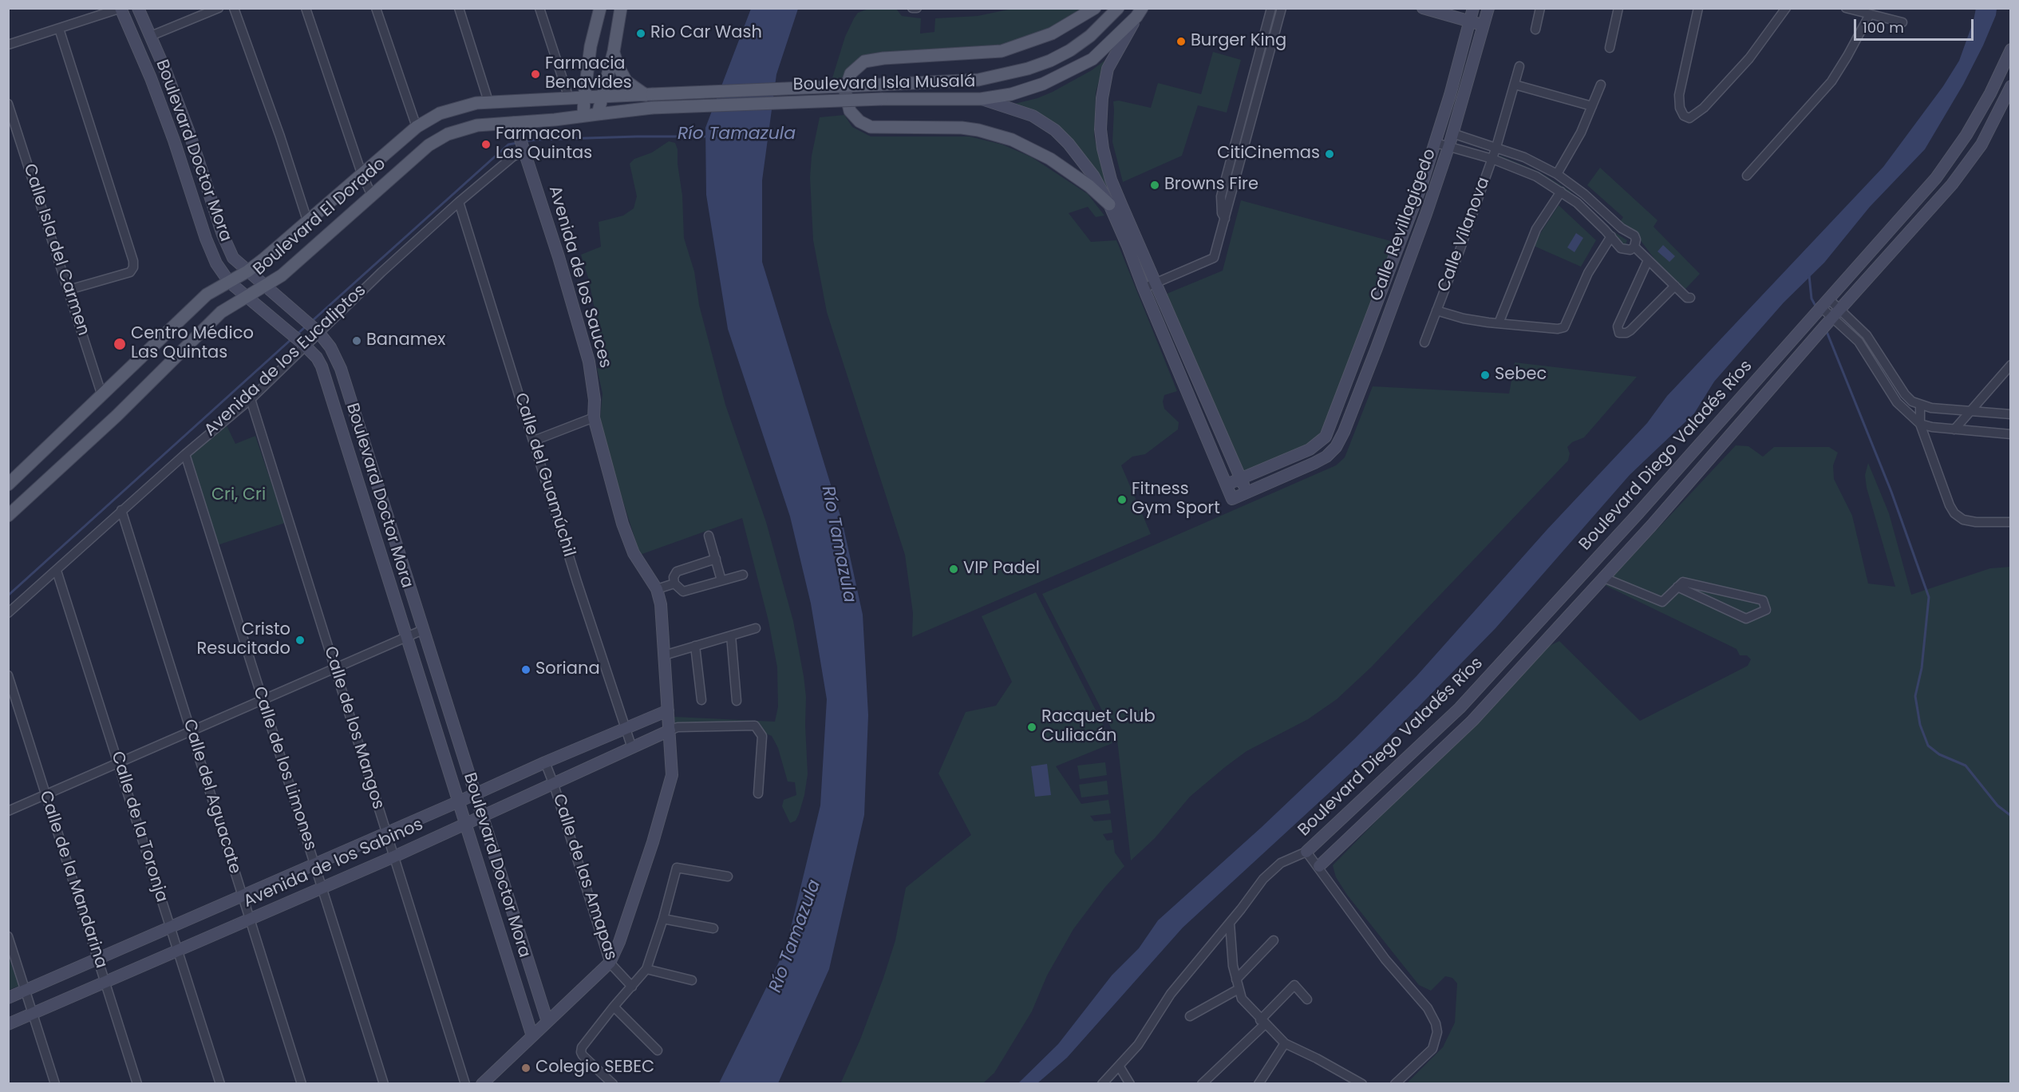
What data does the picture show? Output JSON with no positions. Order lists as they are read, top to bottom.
{
  "streets": {
    "main road": ["Boulevard Isla Musalá", "Boulevard El Dorado"],
    "street": [
      "Boulevard Doctor Mora",
      "Calle Revillagigedo",
      "Calle Vilanova",
      "Calle Isla del Carmen",
      "Avenida de los Sauces",
      "Avenida de los Eucaliptos",
      "Boulevard Diego Valadés Ríos",
      "Calle del Guamúchil",
      "Calle de los Mangos",
      "Calle de los Limones",
      "Calle del Aguacate",
      "Calle de la Toronja",
      "Avenida de los Sabinos",
      "Calle de las Amapas",
      "Calle de la Mandarina"
    ]
  },
  "crossings": [
    ["Boulevard Isla Musalá", "Boulevard El Dorado"],
    ["Boulevard Doctor Mora", "Boulevard El Dorado"],
    ["Boulevard Doctor Mora", "Avenida de los Sauces"],
    ["Boulevard Doctor Mora", "Avenida de los Eucaliptos"],
    ["Boulevard Doctor Mora", "Avenida de los Sabinos"],
    ["Boulevard El Dorado", "Calle Isla del Carmen"],
    ["Boulevard El Dorado", "Avenida de los Sauces"],
    ["Avenida de los Sauces", "Avenida de los Eucaliptos"],
    ["Avenida de los Sauces", "Avenida de los Sabinos"],
    ["Avenida de los Sauces", "Calle de las Amapas"],
    ["Avenida de los Eucaliptos", "Calle del Guamúchil"],
    ["Avenida de los Eucaliptos", "Calle de los Mangos"],
    ["Avenida de los Eucaliptos", "Calle de los Limones"],
    ["Avenida de los Eucaliptos", "Calle del Aguacate"],
    ["Avenida de los Eucaliptos", "Calle de la Toronja"],
    ["Calle del Guamúchil", "Avenida de los Sabinos"],
    ["Calle de los Mangos", "Avenida de los Sabinos"],
    ["Calle de los Limones", "Avenida de los Sabinos"],
    ["Calle del Aguacate", "Avenida de los Sabinos"],
    ["Calle de la Toronja", "Avenida de los Sabinos"],
    ["Avenida de los Sabinos", "Calle de las Amapas"],
    ["Avenida de los Sabinos", "Calle de la Mandarina"]
  ],
  "water": ["Río Tamazula"],
  "parks": ["Cri, Cri"],
  "places": [
    "Rio Car Wash",
    "Burger King",
    "Farmacia Benavides",
    "Farmacon Las Quintas",
    "CitiCinemas",
    "Browns Fire",
    "Banamex",
    "Centro Médico Las Quintas",
    "Sebec",
    "Fitness Gym Sport",
    "VIP Padel",
    "Cristo Resucitado",
    "Soriana",
    "Racquet Club Culiacán",
    "Colegio SEBEC"
  ],
  "scale_bar": "100 m"
}
